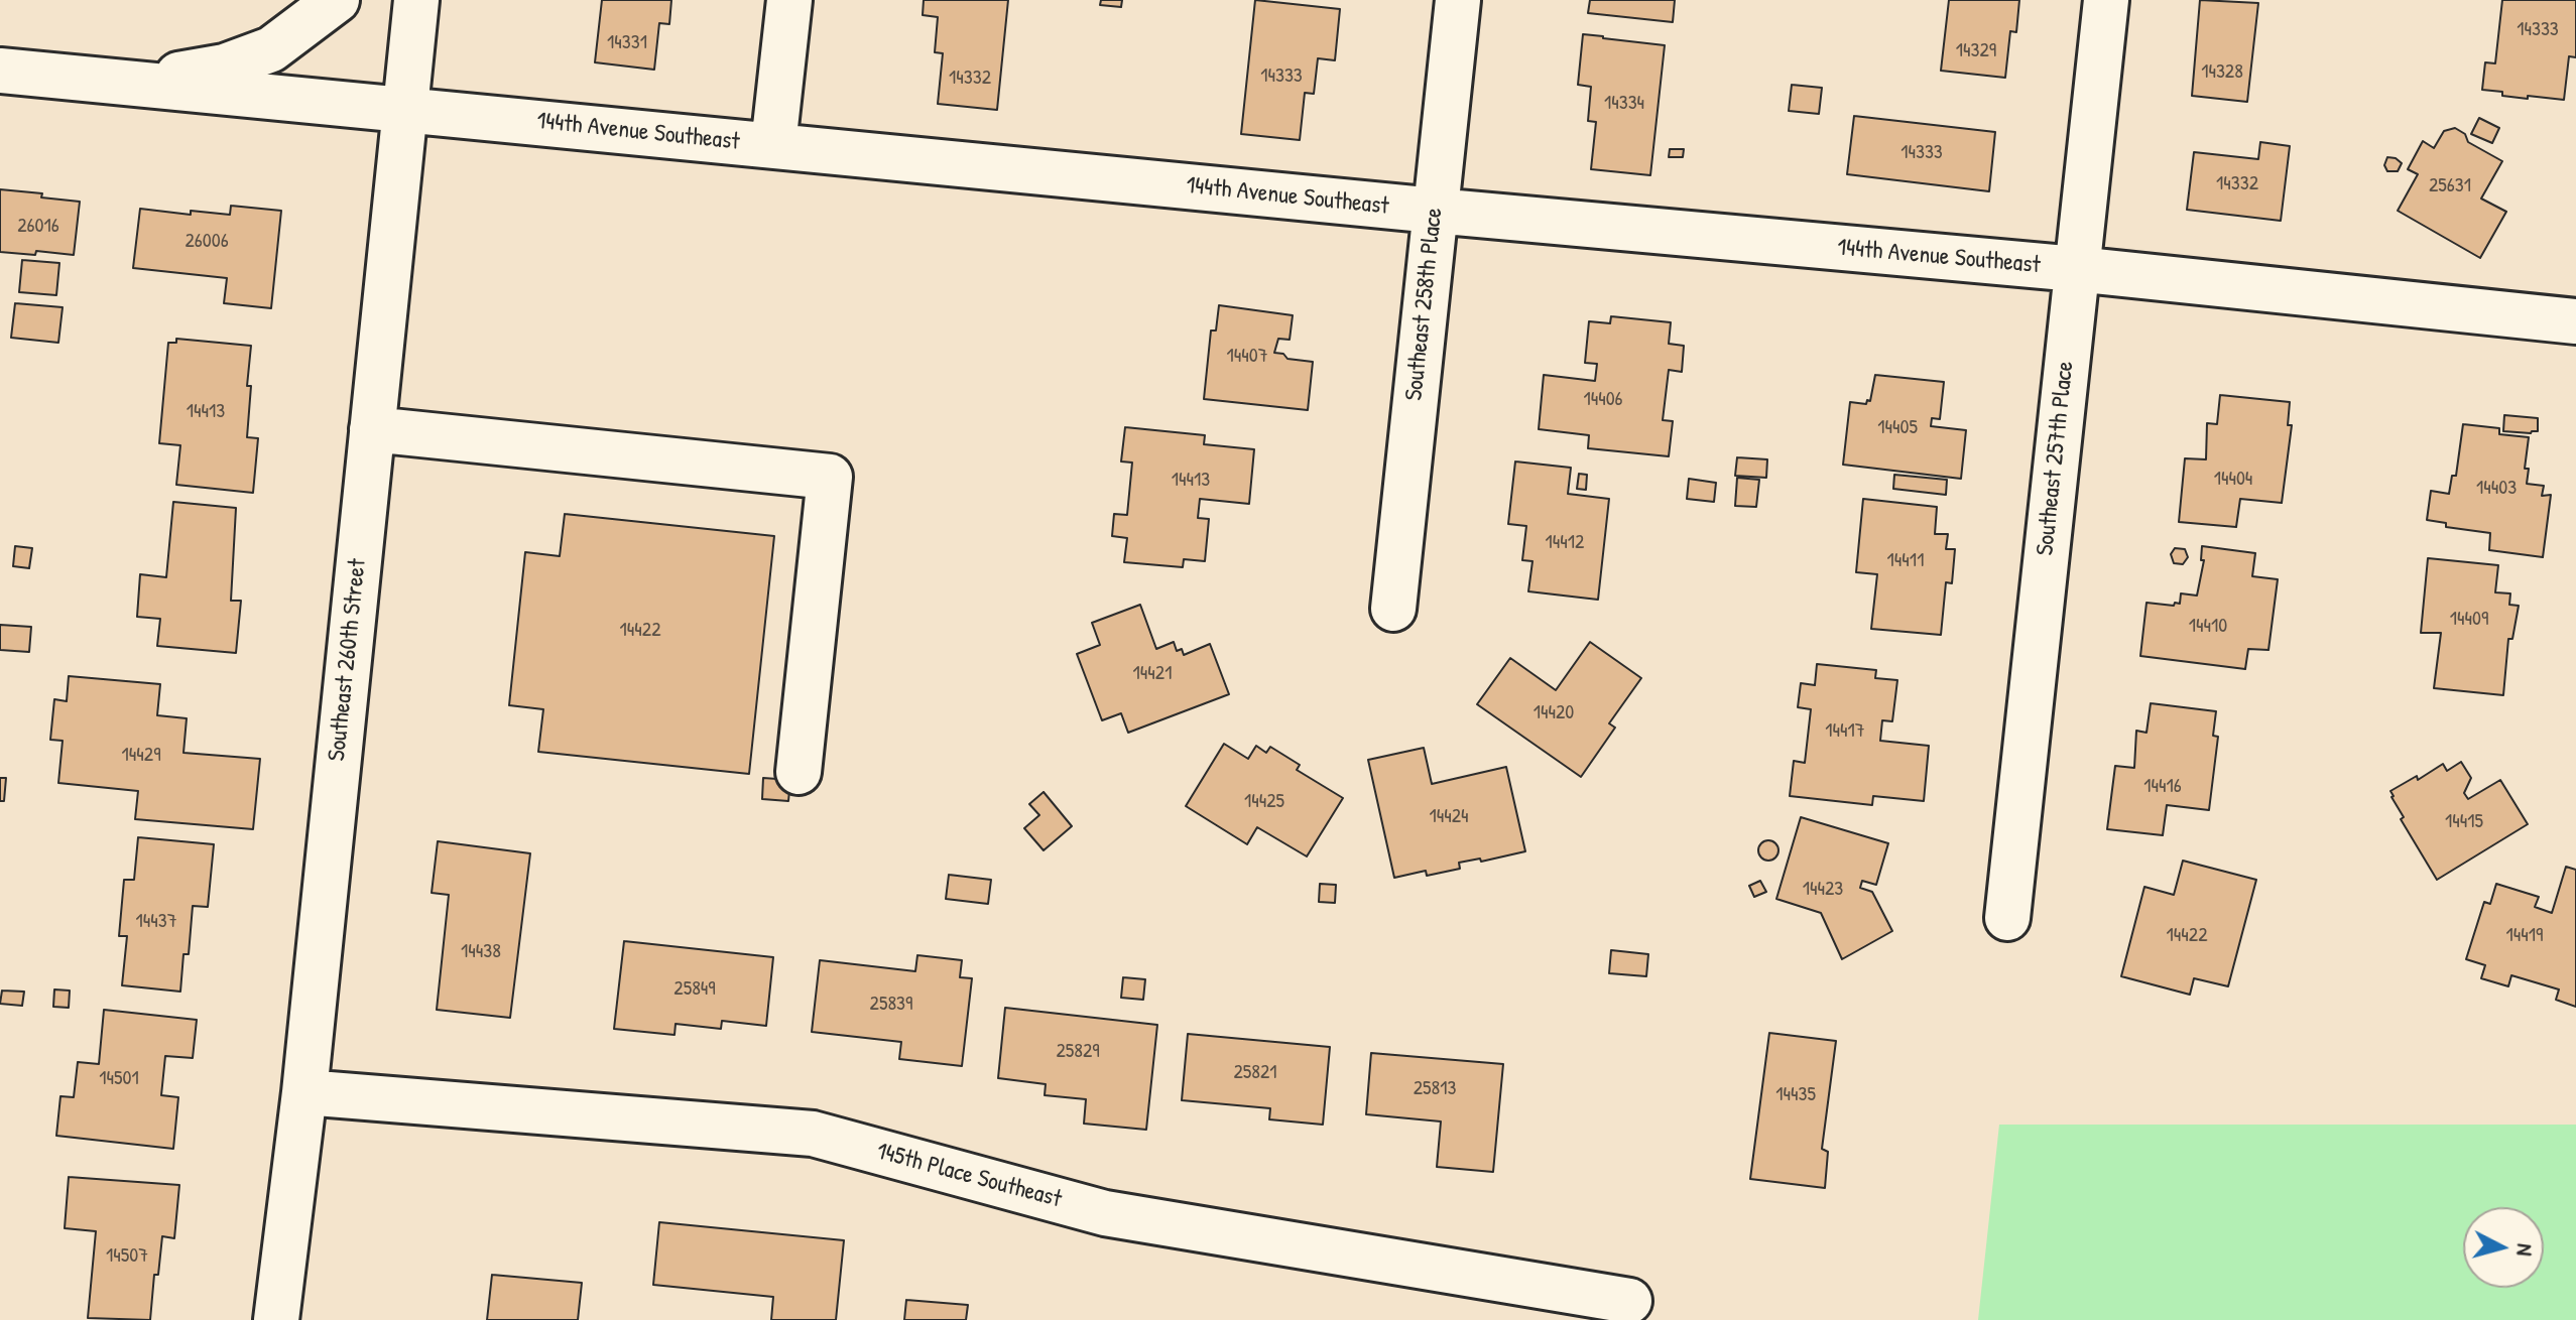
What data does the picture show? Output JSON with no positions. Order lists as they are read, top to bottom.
{
  "streets": {
    "street": [
      "144th Avenue Southeast",
      "Southeast 258th Place",
      "Southeast 257th Place",
      "Southeast 260th Street",
      "145th Place Southeast"
    ]
  },
  "crossings": [
    ["144th Avenue Southeast", "Southeast 258th Place"],
    ["144th Avenue Southeast", "Southeast 257th Place"],
    ["144th Avenue Southeast", "Southeast 260th Street"],
    ["Southeast 260th Street", "145th Place Southeast"]
  ],
  "house_numbers": [
    "14333",
    "14331",
    "14329",
    "14328",
    "14333",
    "14332",
    "14334",
    "14333",
    "14332",
    "25631",
    "26016",
    "26006",
    "14407",
    "14406",
    "14413",
    "14405",
    "14404",
    "14413",
    "14403",
    "14412",
    "14411",
    "14409",
    "14410",
    "14422",
    "14421",
    "14420",
    "14417",
    "14429",
    "14416",
    "14425",
    "14424",
    "14415",
    "14423",
    "14437",
    "14422",
    "14419",
    "14438",
    "25849",
    "25839",
    "25829",
    "25821",
    "14501",
    "25813",
    "14435",
    "14507"
  ],
  "north": "right"
}
